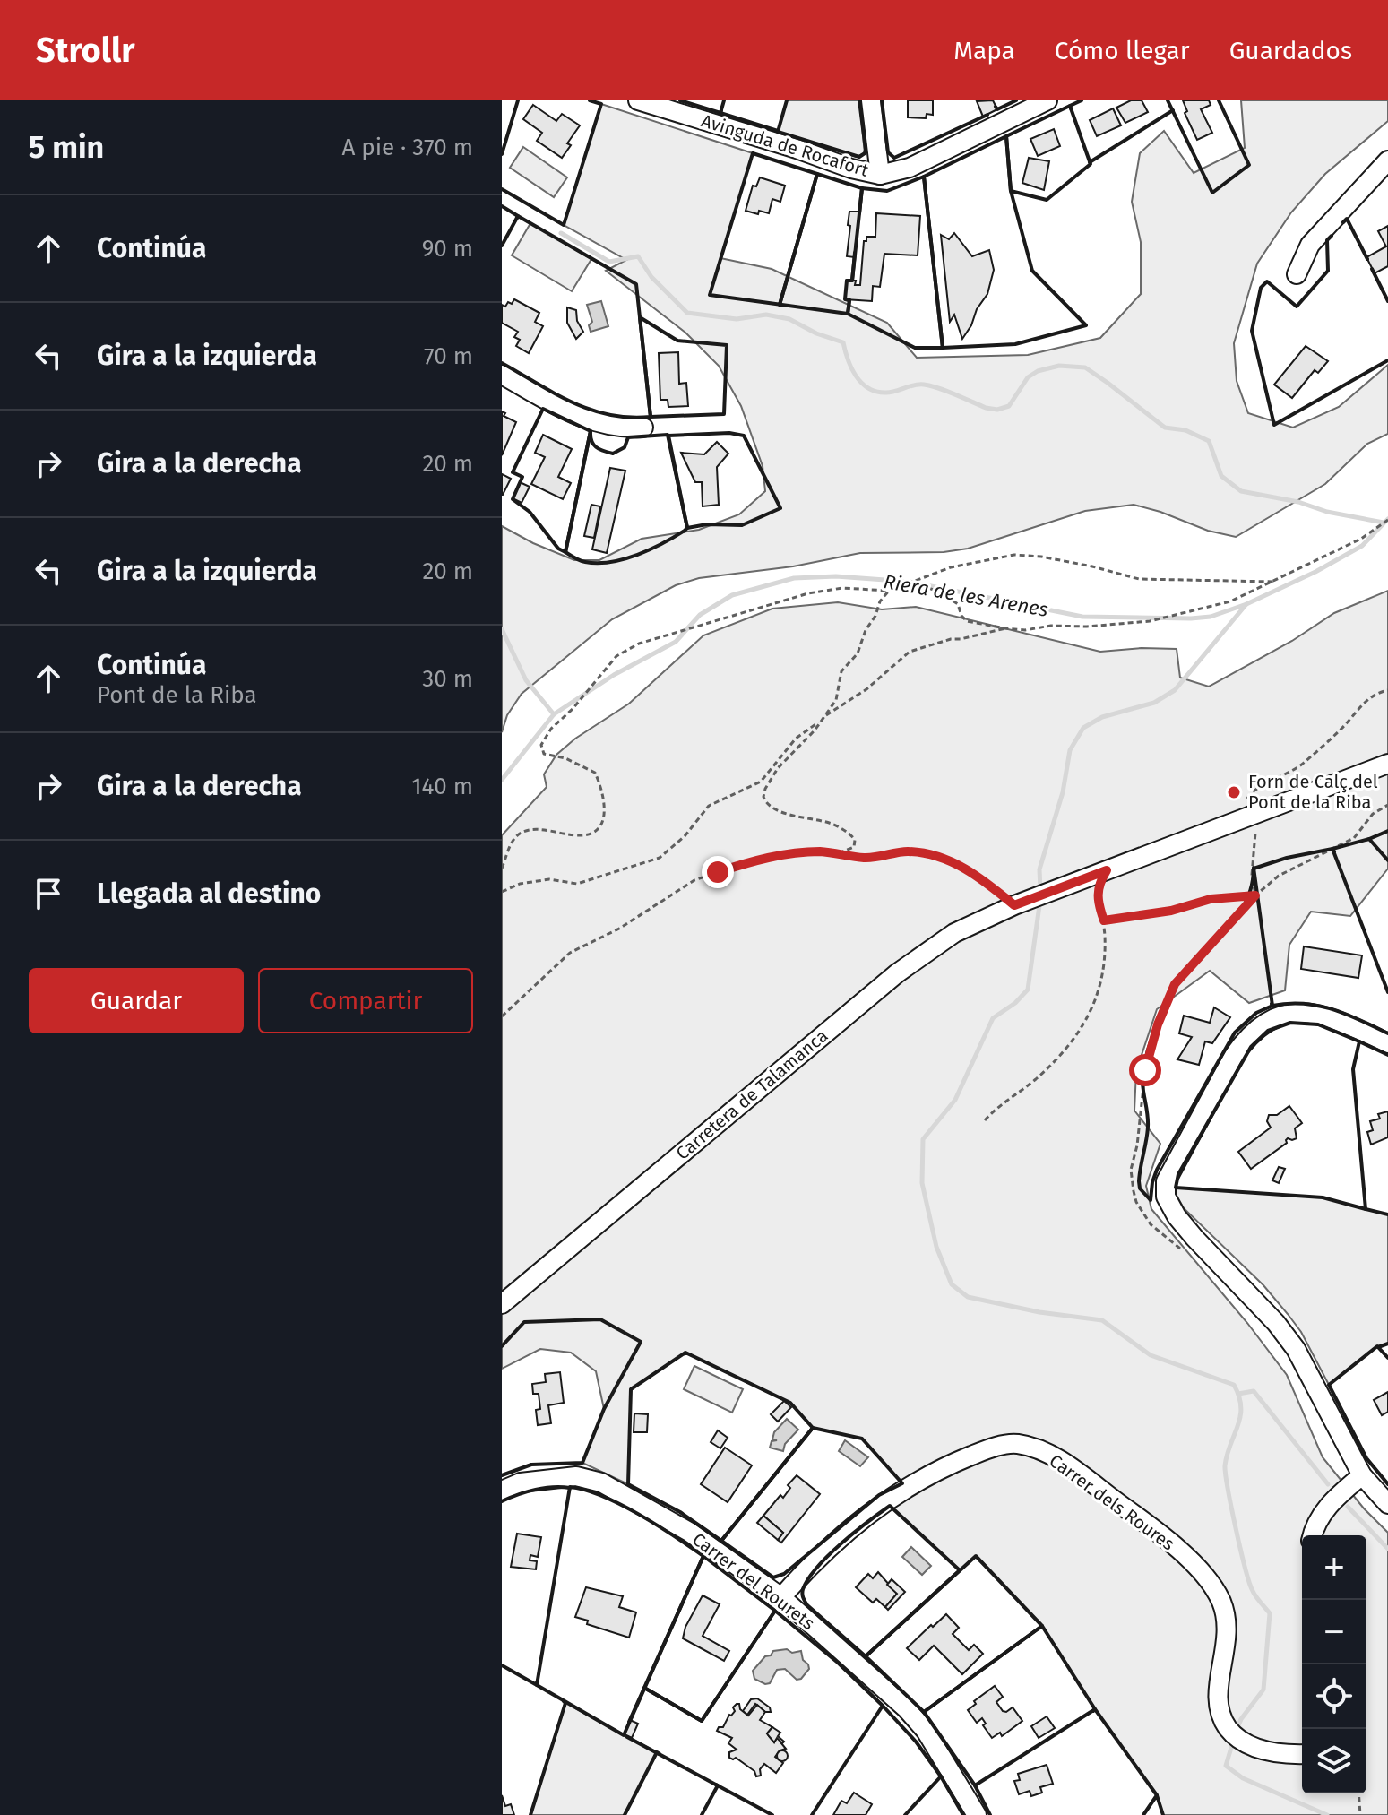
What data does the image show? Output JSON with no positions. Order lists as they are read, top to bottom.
{
  "streets": {
    "street": [
      "Avinguda de Rocafort",
      "Carretera de Talamanca",
      "Carrer dels Roures",
      "Carrer del Rourets"
    ]
  },
  "crossings": [
    ["Carrer dels Roures", "Carrer del Rourets"]
  ],
  "water": ["Riera de les Arenes"],
  "places": ["Forn de Calç del Pont de la Riba"],
  "page": {
    "header": "Strollr",
    "nav": ["Mapa", "Cómo llegar", "Guardados"],
    "heading": ["5 min", "A pie · 370 m"],
    "list": [
      ["Continúa", "90 m"],
      ["Gira a la izquierda", "70 m"],
      ["Gira a la derecha", "20 m"],
      ["Gira a la izquierda", "20 m"],
      ["Continúa", "Pont de la Riba", "30 m"],
      ["Gira a la derecha", "140 m"],
      "Llegada al destino"
    ],
    "buttons": ["Guardar", "Compartir"],
    "map_buttons": ["+", "−"]
  }
}
